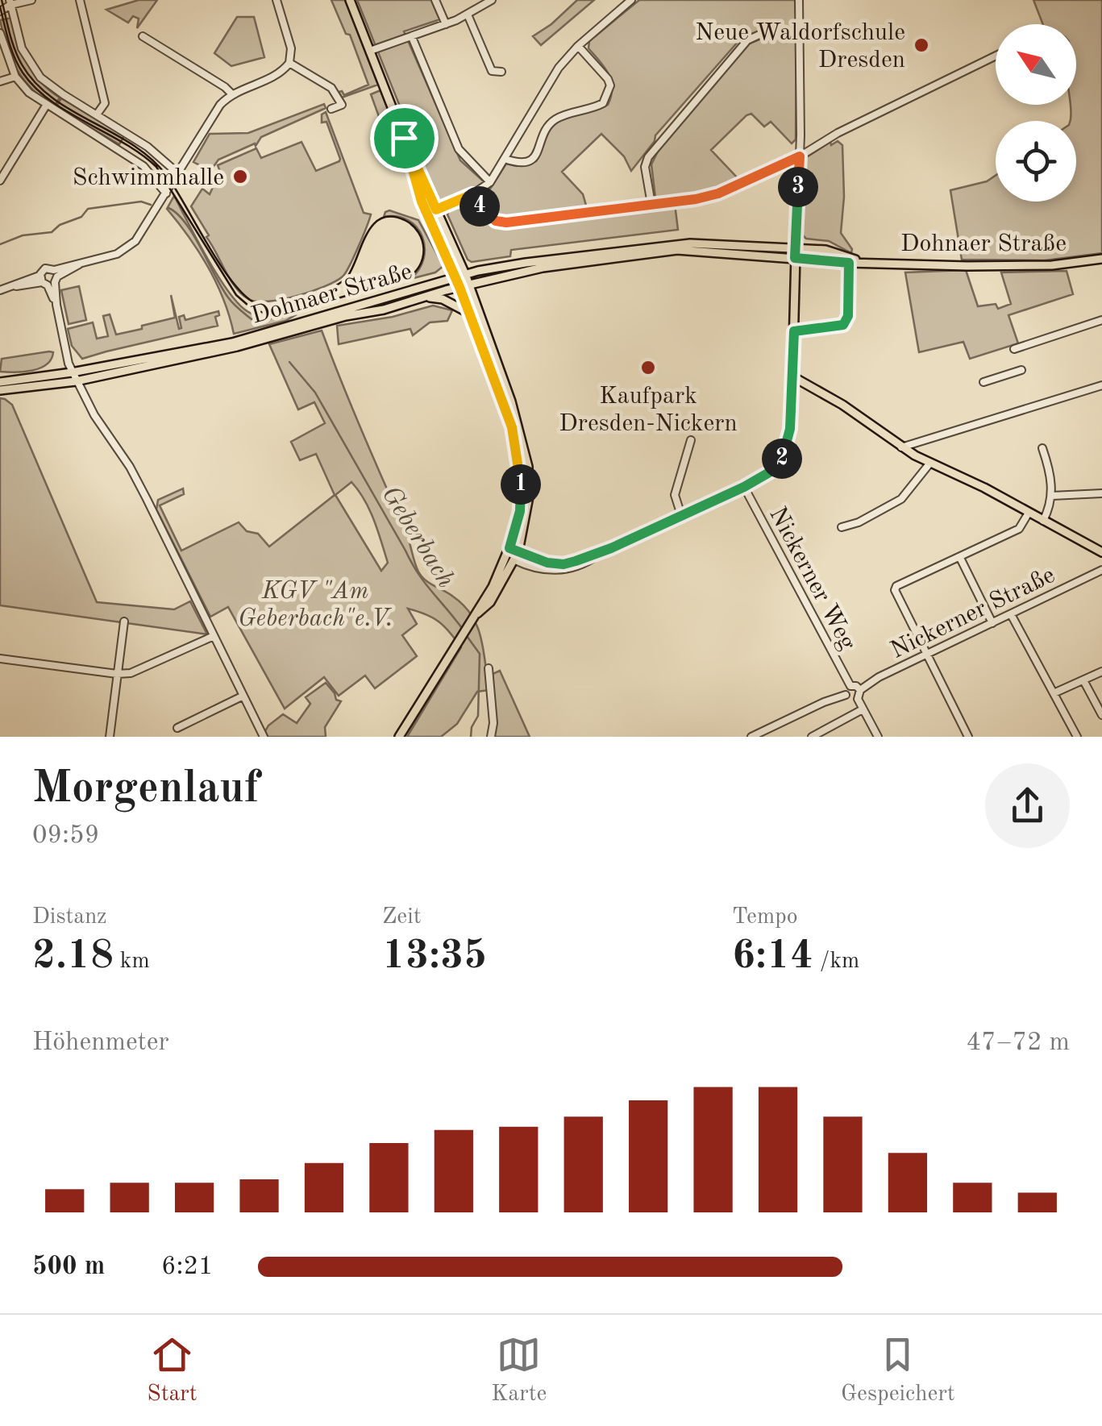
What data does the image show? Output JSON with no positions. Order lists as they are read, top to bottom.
{
  "streets": {
    "main road": ["Dohnaer Straße"],
    "street": ["Nickerner Weg", "Nickerner Straße"]
  },
  "crossings": [
    ["Nickerner Weg", "Nickerner Straße"]
  ],
  "water": ["Geberbach"],
  "parks": ["KGV \"Am Geberbach\"e.V."],
  "places": ["Neue Waldorfschule Dresden", "Schwimmhalle", "Kaufpark Dresden-Nickern"],
  "north": "top left",
  "page": {
    "pins": [
      "3",
      "4",
      "2",
      "1"
    ],
    "heading": ["Morgenlauf", "09:59"],
    "stats": [
      ["Distanz", "2.18 km"],
      ["Zeit", "13:35"],
      ["Tempo", "6:14 /km"]
    ],
    "chart": ["Höhenmeter", "47–72 m"],
    "list": [
      {
        "name": "500 m",
        "note": "6:21"
      }
    ],
    "tabs": ["Start", "Karte", "Gespeichert"]
  }
}
